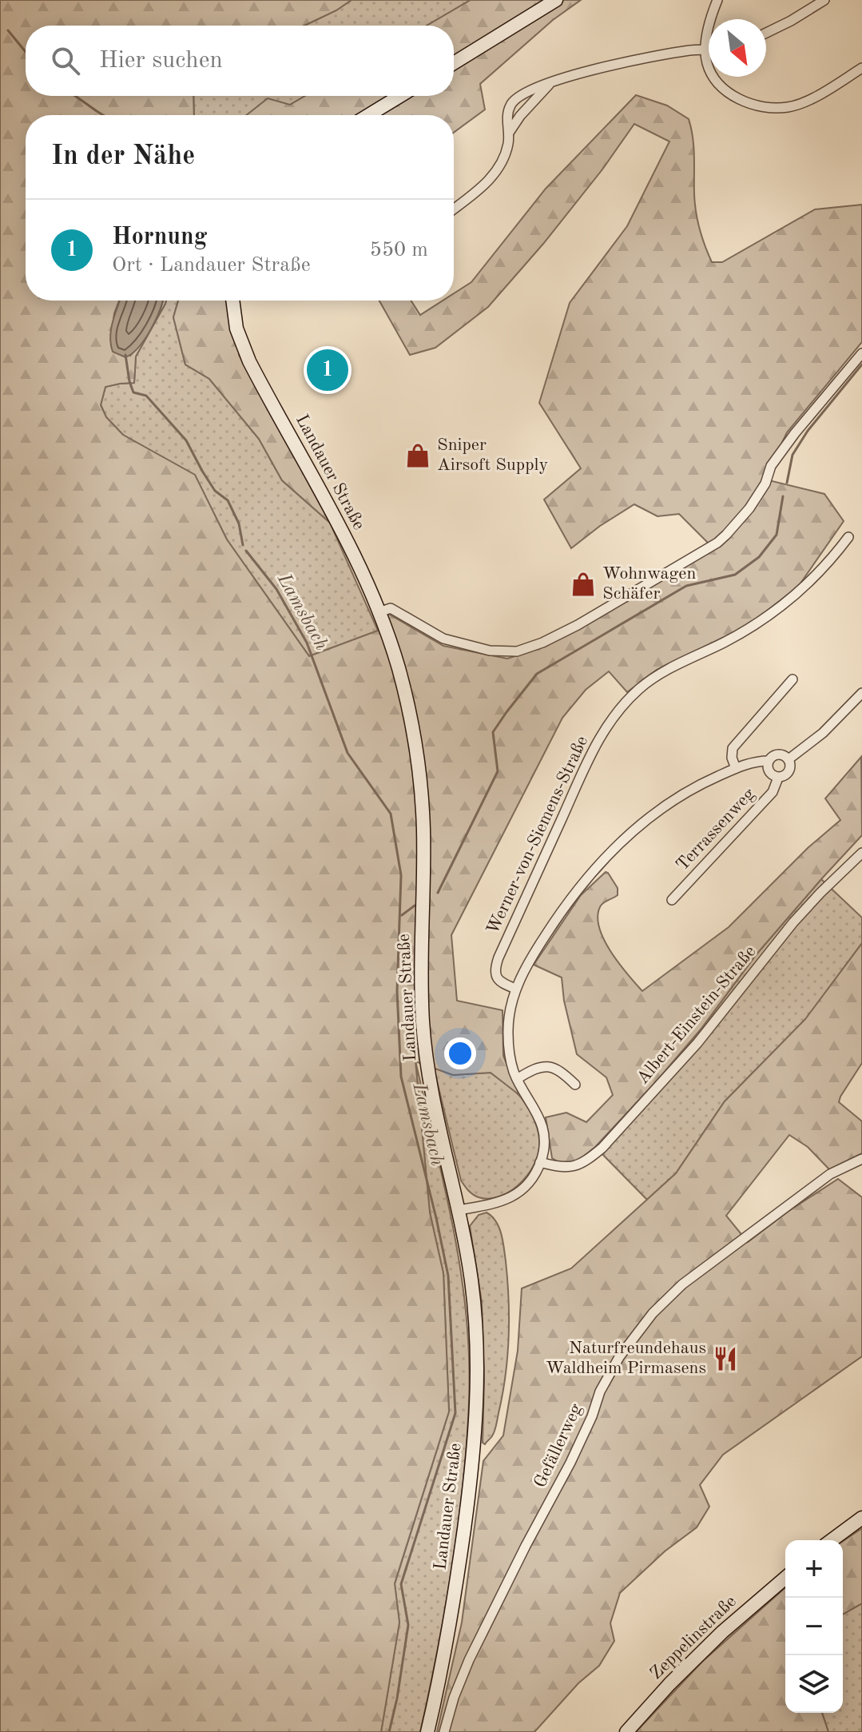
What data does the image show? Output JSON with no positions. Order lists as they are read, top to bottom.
{
  "streets": {
    "main road": ["Landauer Straße", "Zeppelinstraße"],
    "street": [
      "Terrassenweg",
      "Werner-von-Siemens-Straße",
      "Albert-Einstein-Straße",
      "Gefällerweg"
    ]
  },
  "water": ["Lamsbach"],
  "places": {
    "shop": ["Sniper Airsoft Supply", "Wohnwagen Schäfer"],
    "restaurant": ["Naturfreundehaus Waldheim Pirmasens"]
  },
  "north": "bottom right",
  "page": {
    "search": "Hier suchen",
    "heading": "In der Nähe",
    "list": [
      {
        "mark": "1",
        "name": "Hornung",
        "note": "Ort · Landauer Straße",
        "value": "550 m"
      }
    ],
    "pins": "1",
    "map_buttons": ["+", "−"]
  }
}
